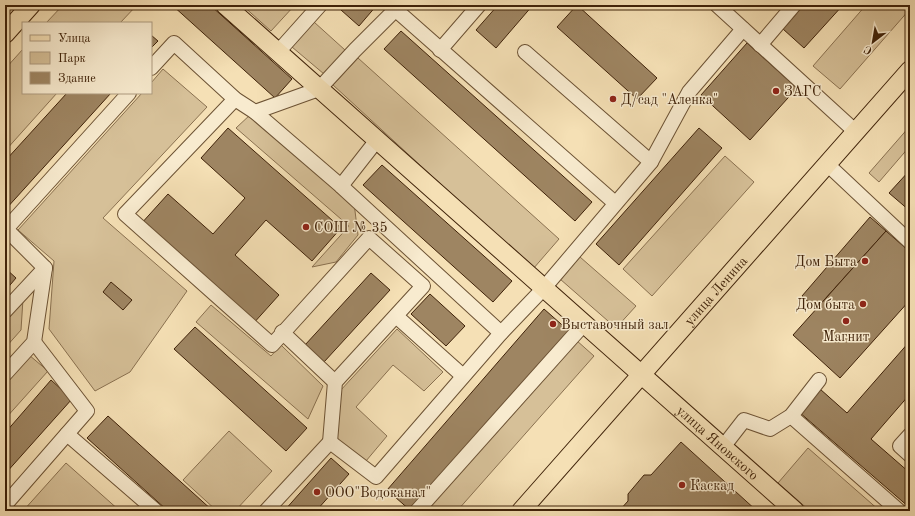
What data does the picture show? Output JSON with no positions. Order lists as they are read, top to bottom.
{
  "streets": {
    "main road": ["улица Ленина", "улица Яновского"]
  },
  "crossings": [
    ["улица Ленина", "улица Яновского"]
  ],
  "places": [
    "ЗАГС",
    "Д/сад \"Аленка\"",
    "СОШ № 35",
    "Дом Быта",
    "Дом быта",
    "Магнит",
    "Выставочный зал",
    "Каскад",
    "ООО\"Водоканал\""
  ],
  "legend": ["Улица", "Парк", "Здание"],
  "north": "bottom left"
}
